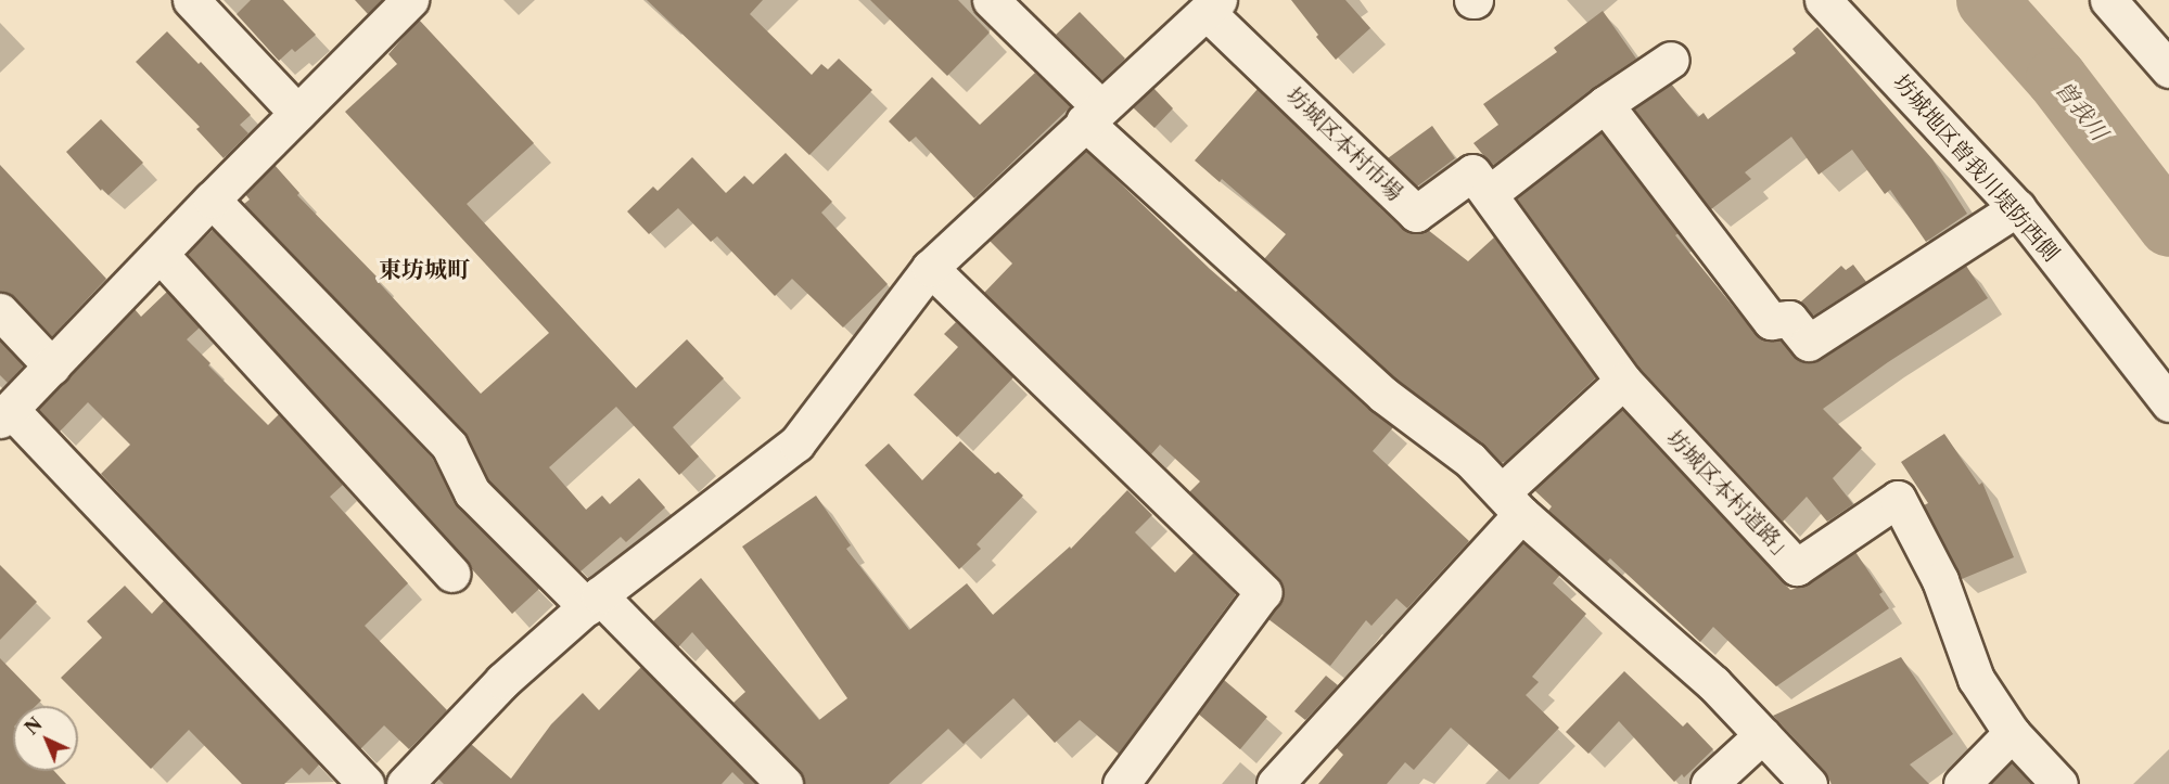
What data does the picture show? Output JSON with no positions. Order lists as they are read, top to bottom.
{
  "streets": {
    "street": ["坊城区本村市場", "坊城地区曽我川堤防西側", "坊城区本村道路」"]
  },
  "crossings": [
    ["坊城区本村市場", "坊城区本村道路」"]
  ],
  "districts": ["東坊城町"],
  "water": ["曽我川"],
  "north": "top left"
}
